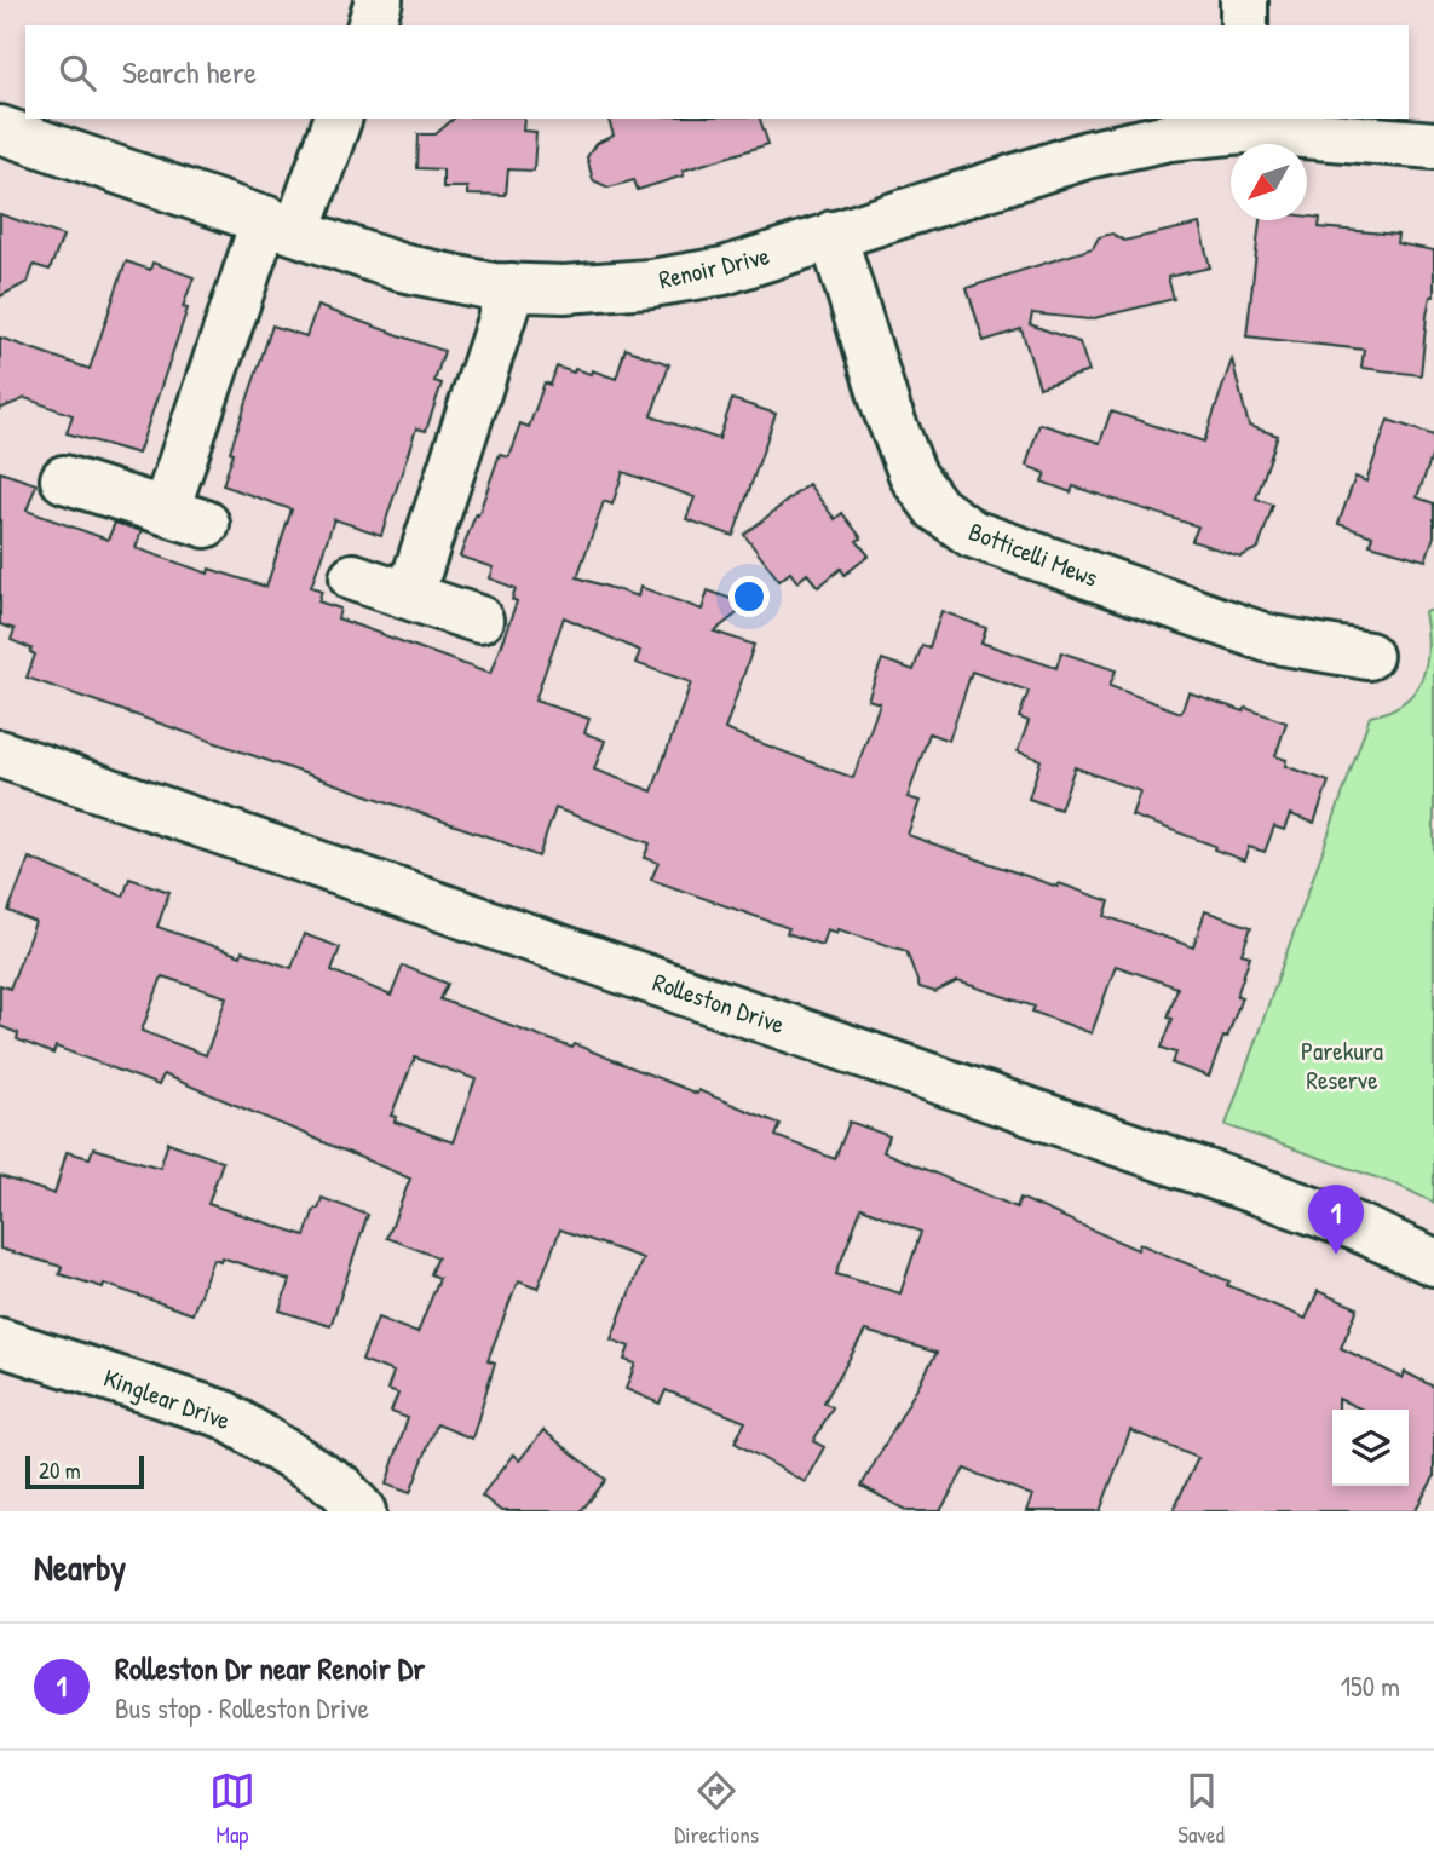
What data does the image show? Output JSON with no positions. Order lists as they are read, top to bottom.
{
  "streets": {
    "street": [
      "Renoir Drive",
      "Botticelli Mews",
      "Rolleston Drive",
      "Kinglear Drive"
    ]
  },
  "crossings": [
    ["Renoir Drive", "Botticelli Mews"]
  ],
  "parks": ["Parekura Reserve"],
  "scale_bar": "20 m",
  "north": "bottom left",
  "page": {
    "search": "Search here",
    "pins": "1",
    "scale": "20 m",
    "heading": "Nearby",
    "list": [
      {
        "mark": "1",
        "name": "Rolleston Dr near Renoir Dr",
        "note": "Bus stop · Rolleston Drive",
        "value": "150 m"
      }
    ],
    "nav": ["Map", "Directions", "Saved"]
  }
}
